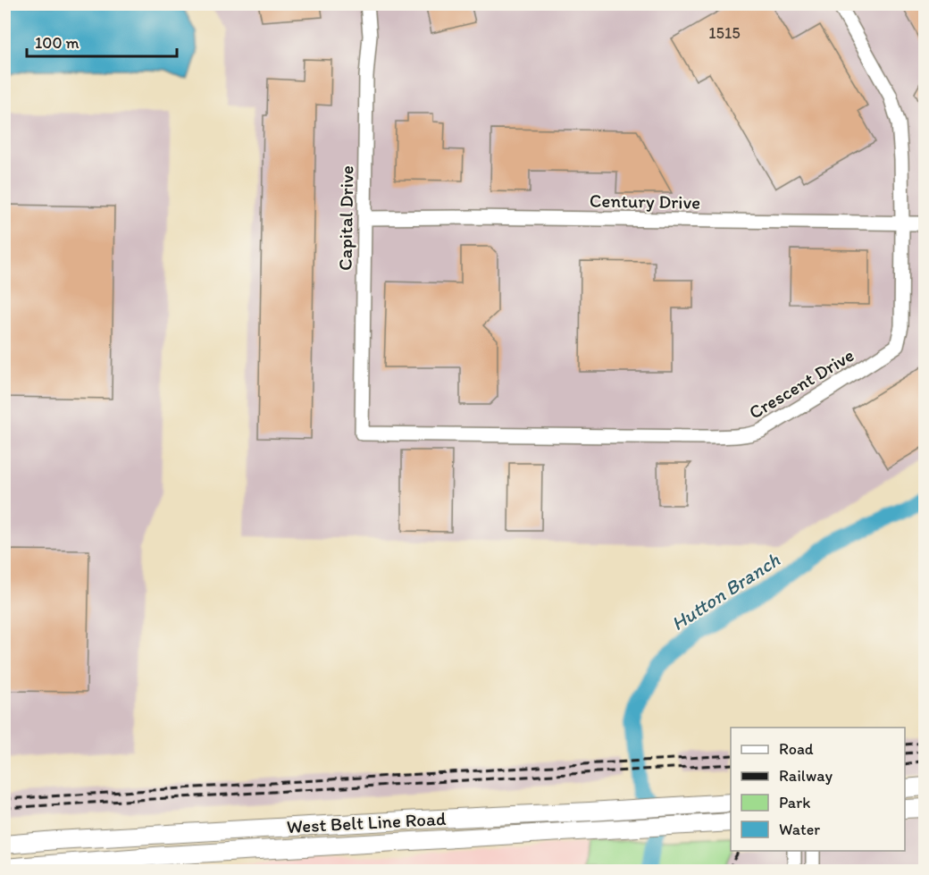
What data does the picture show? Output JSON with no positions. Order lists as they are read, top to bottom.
{
  "streets": {
    "main road": ["West Belt Line Road"],
    "street": ["Century Drive", "Capital Drive", "Crescent Drive"]
  },
  "crossings": [
    ["Century Drive", "Capital Drive"],
    ["Century Drive", "Crescent Drive"],
    ["Capital Drive", "Crescent Drive"]
  ],
  "water": ["Hutton Branch"],
  "house_numbers": ["1515"],
  "legend": [
    "Road",
    "Railway",
    "Park",
    "Water"
  ],
  "scale_bar": "100 m"
}
